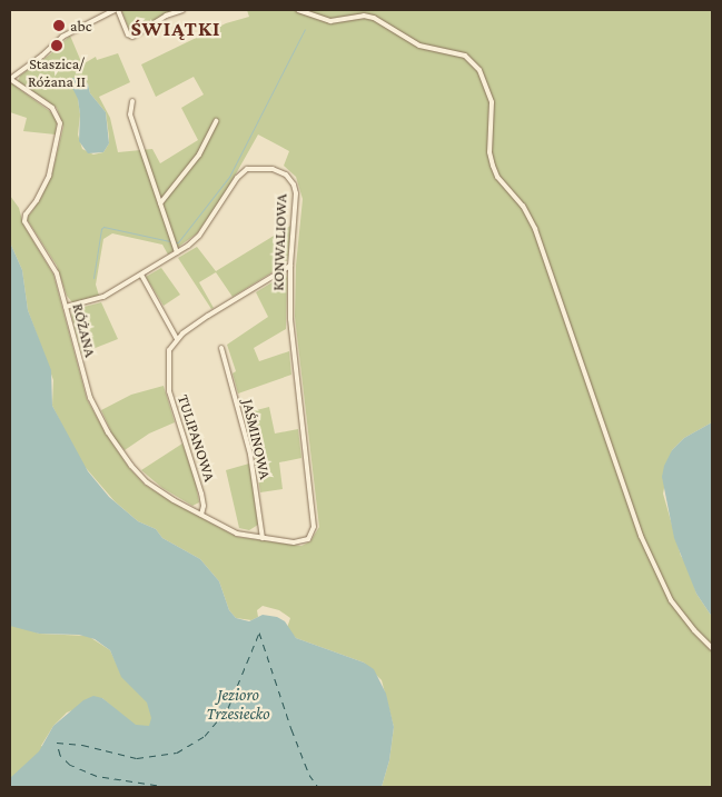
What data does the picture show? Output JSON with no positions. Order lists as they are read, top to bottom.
{
  "streets": {
    "street": [
      "KONWALIOWA",
      "RÓŻANA",
      "TULIPANOWA",
      "JAŚMINOWA"
    ]
  },
  "crossings": [
    ["KONWALIOWA", "RÓŻANA"],
    ["KONWALIOWA", "JAŚMINOWA"],
    ["RÓŻANA", "TULIPANOWA"],
    ["RÓŻANA", "JAŚMINOWA"]
  ],
  "districts": ["ŚWIĄTKI"],
  "water": ["Jezioro Trzesiecko"],
  "places": ["abc", "Staszica/ Różana II"]
}
